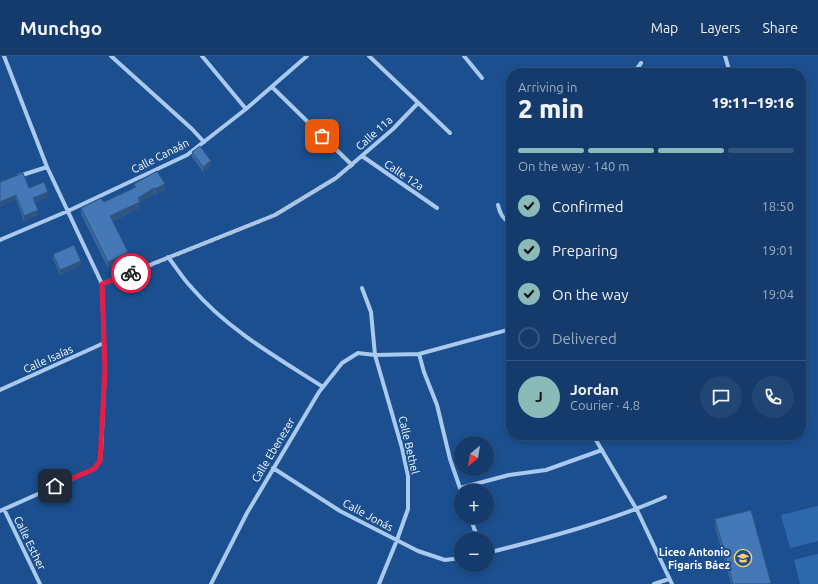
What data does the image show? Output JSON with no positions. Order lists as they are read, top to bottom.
{
  "streets": {
    "street": [
      "Calle 11a",
      "Calle Canaán",
      "Calle 12a",
      "Calle Isaías",
      "Calle Bethel",
      "Calle Ebenezer",
      "Calle Jonás",
      "Calle Esther"
    ]
  },
  "crossings": [
    ["Calle 11a", "Calle 12a"],
    ["Calle Bethel", "Calle Ebenezer"],
    ["Calle Bethel", "Calle Jonás"],
    ["Calle Ebenezer", "Calle Jonás"]
  ],
  "places": {
    "school or university": ["Liceo Antonio Figaris Báez"]
  },
  "north": "bottom left",
  "page": {
    "header": "Munchgo",
    "nav": ["Map", "Layers", "Share"],
    "heading": ["2 min", "Arriving in", "19:11–19:16"],
    "panel": ["Jordan", "Courier · 4.8"],
    "bar": "On the way · 140 m",
    "list": [
      ["Confirmed", "18:50"],
      ["Preparing", "19:01"],
      ["On the way", "19:04"],
      "Delivered"
    ],
    "round": "J",
    "map_buttons": ["+", "−"]
  }
}
